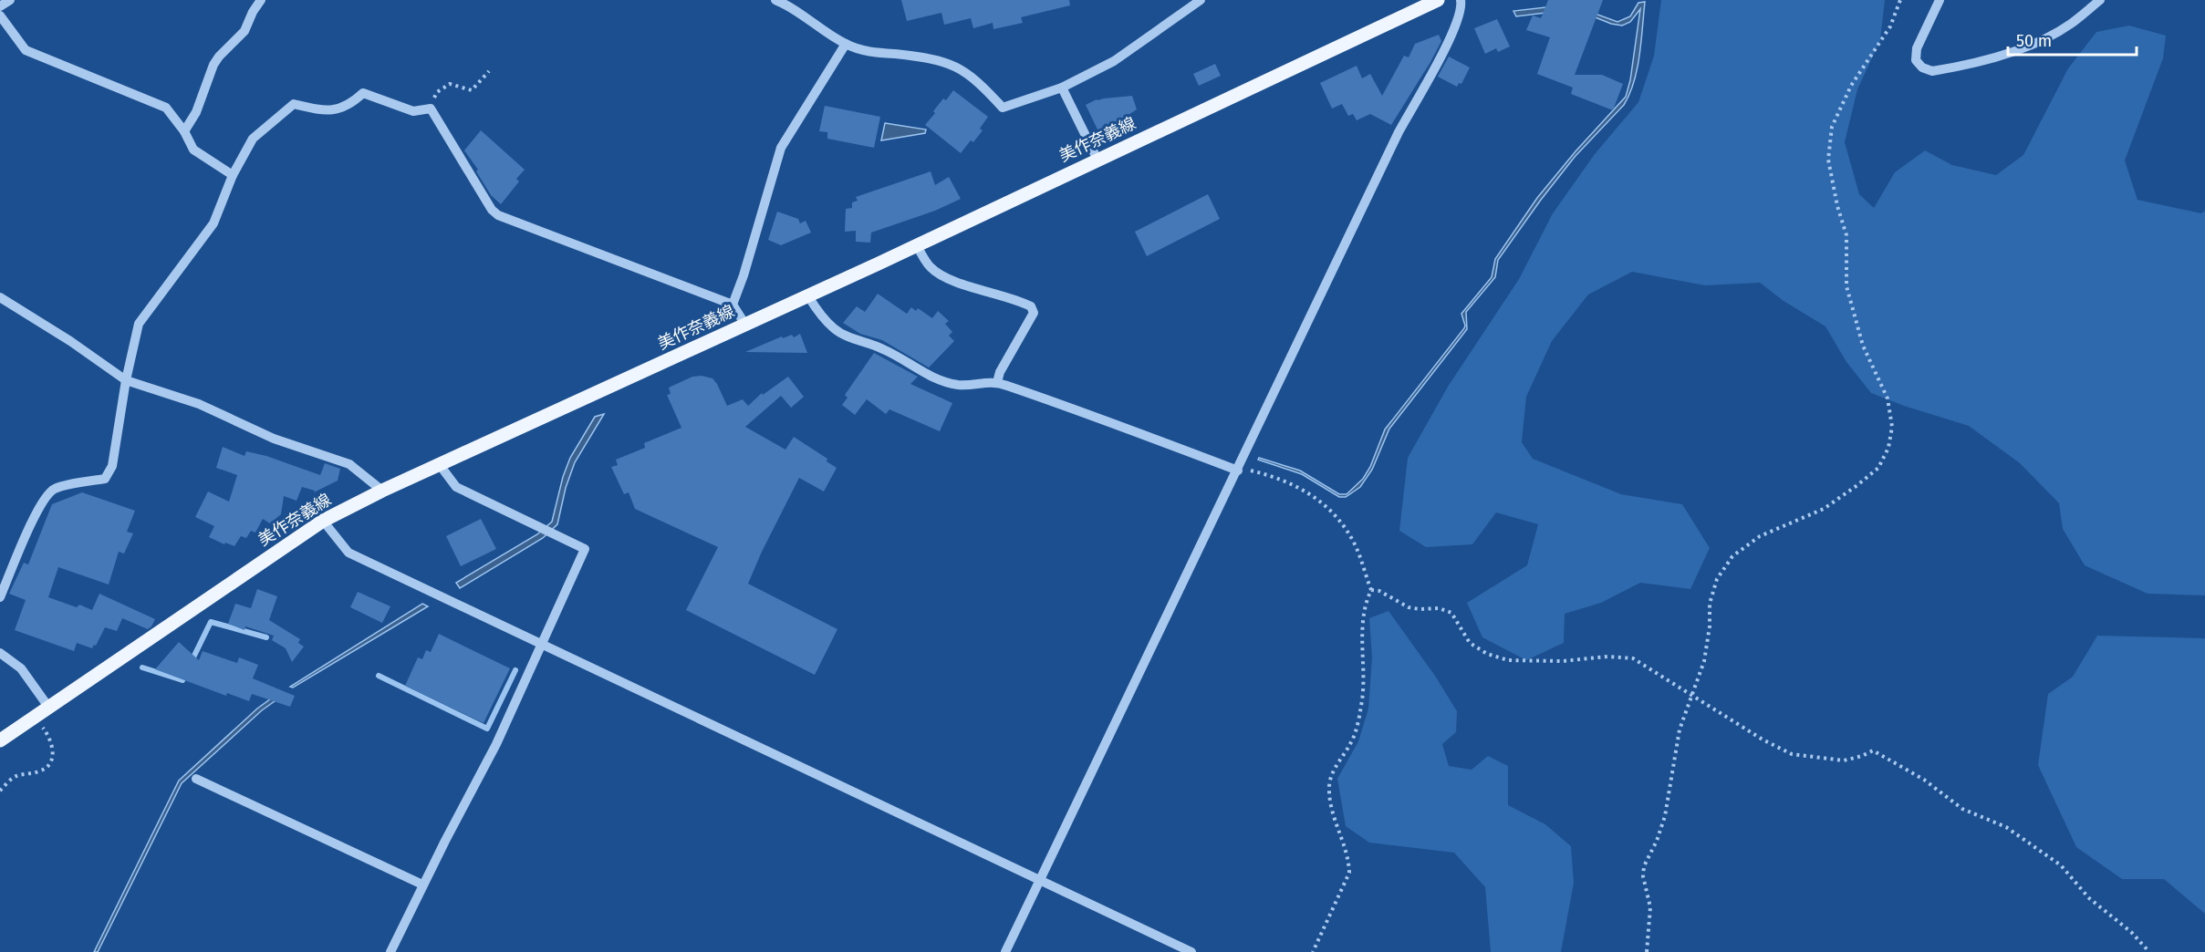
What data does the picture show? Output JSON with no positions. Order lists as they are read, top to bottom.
{
  "streets": {
    "main road": ["美作奈義線"]
  },
  "scale_bar": "50 m"
}
